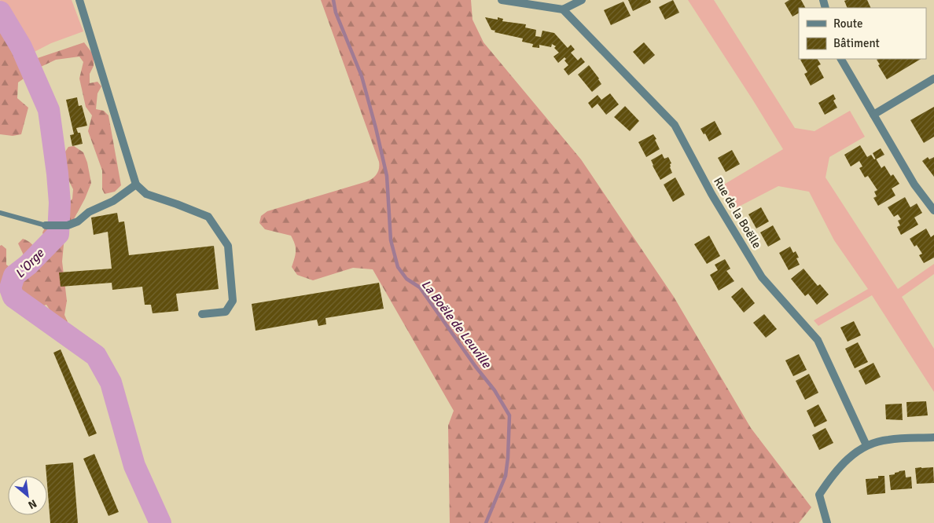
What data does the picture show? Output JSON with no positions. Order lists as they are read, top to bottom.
{
  "streets": {
    "street": ["Rue de la Boëlle"]
  },
  "water": ["L'Orge", "La Boële de Leuville"],
  "legend": ["Route", "Bâtiment"],
  "north": "bottom right"
}
